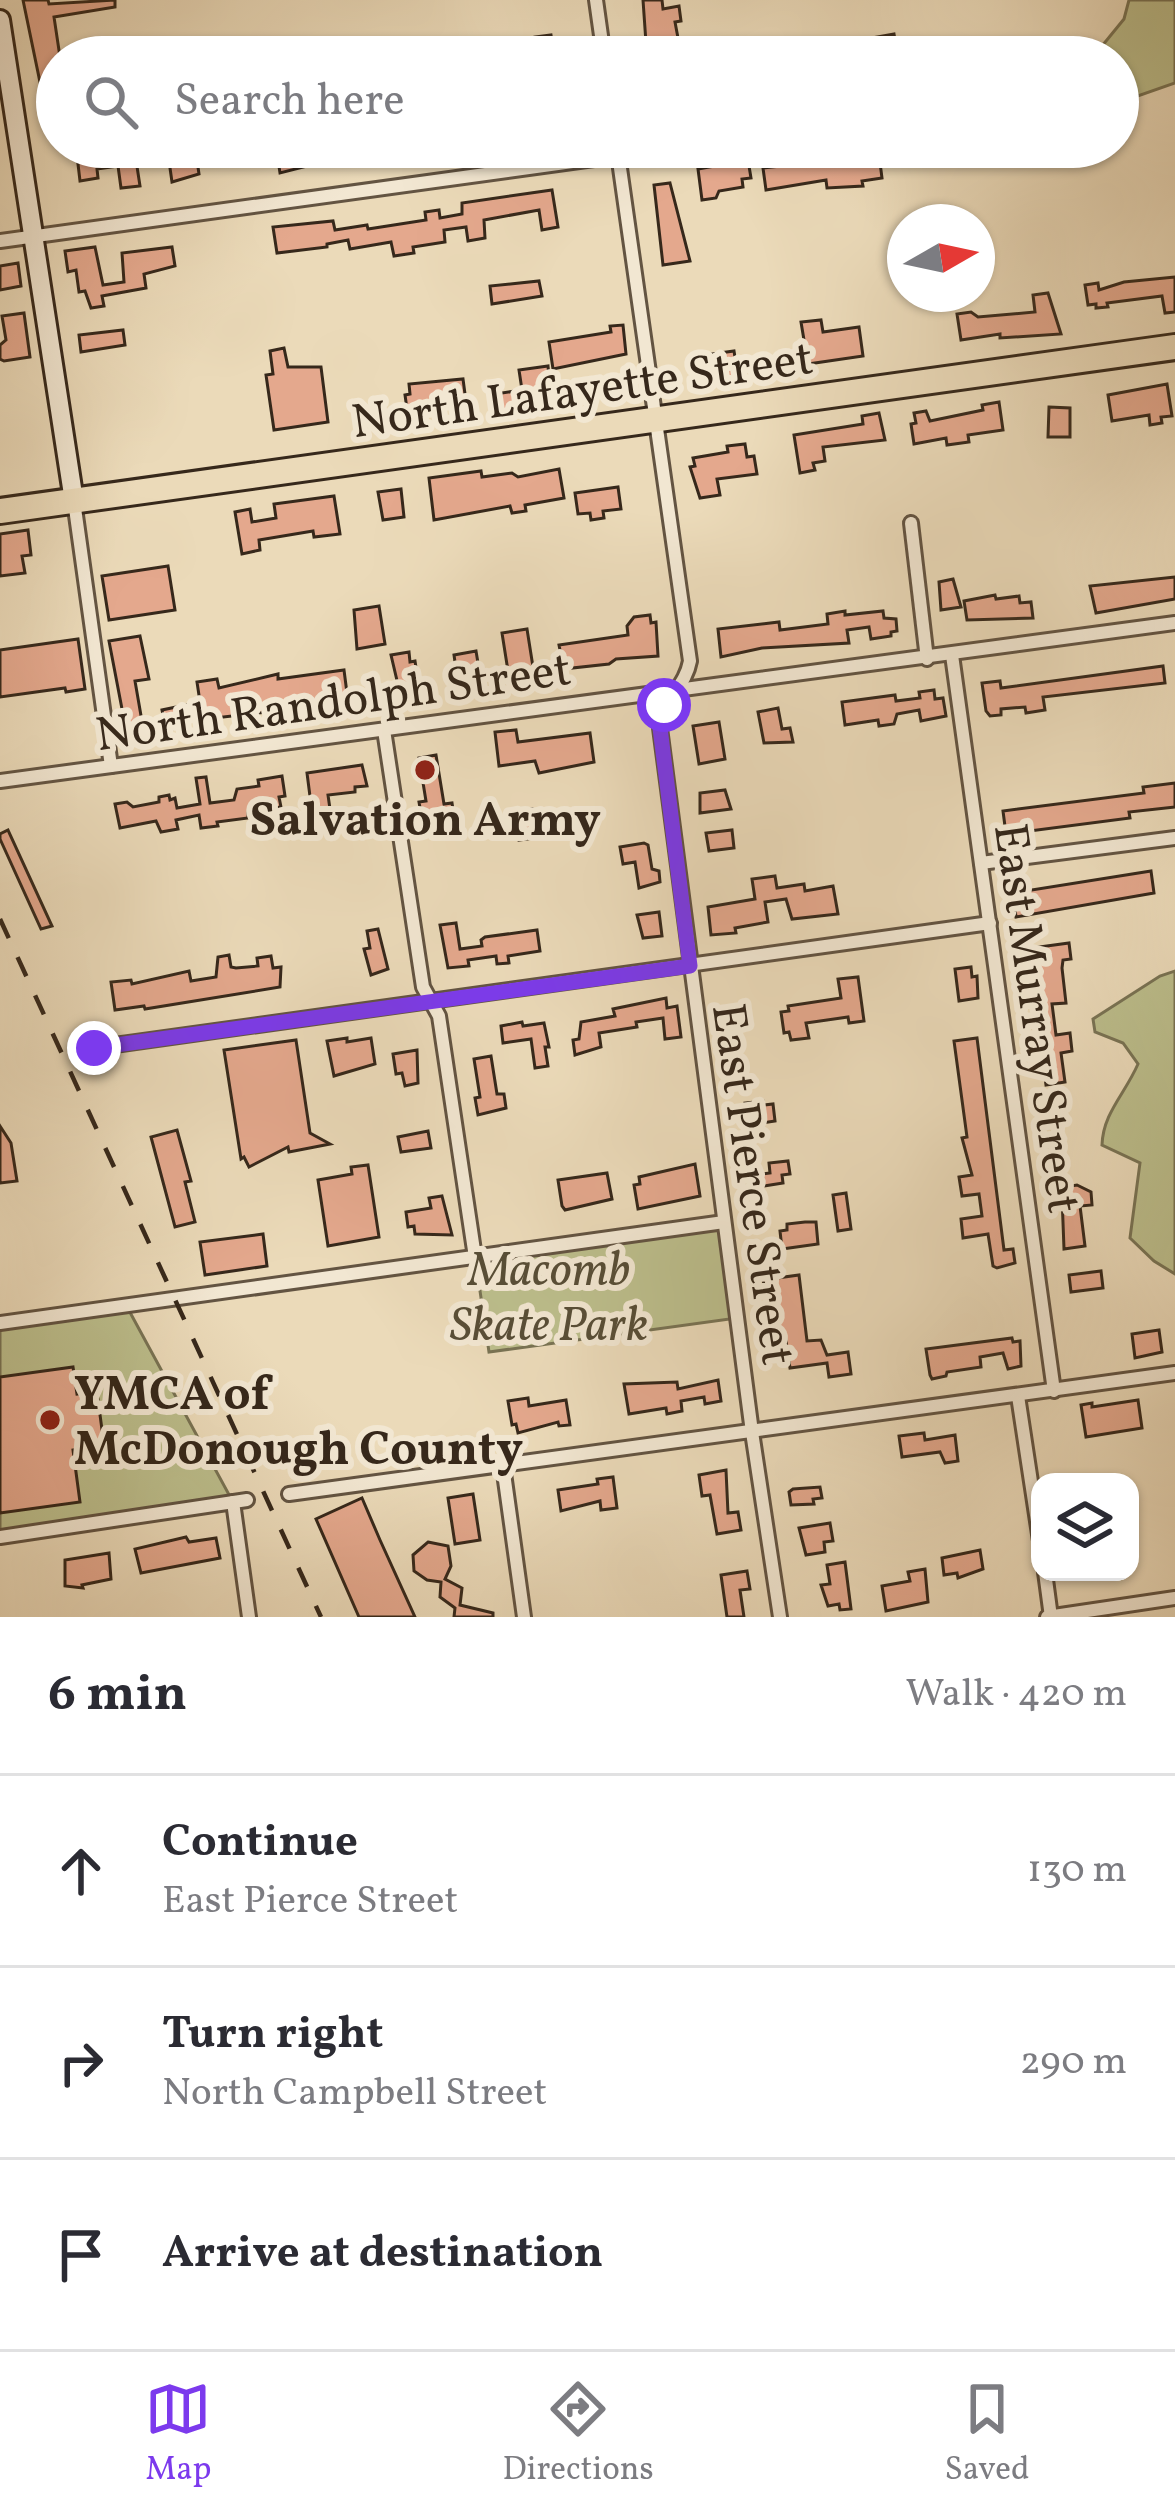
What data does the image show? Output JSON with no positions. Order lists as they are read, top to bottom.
{
  "streets": {
    "highway": ["North Lafayette Street"],
    "street": ["North Randolph Street", "East Murray Street", "East Pierce Street"]
  },
  "crossings": [
    ["North Lafayette Street", "East Pierce Street"],
    ["North Randolph Street", "East Murray Street"],
    ["North Randolph Street", "East Pierce Street"]
  ],
  "parks": ["Macomb Skate Park"],
  "places": ["Salvation Army", "YMCA of McDonough County"],
  "north": "right",
  "page": {
    "search": "Search here",
    "heading": ["6 min", "Walk · 420 m"],
    "list": [
      ["Continue", "East Pierce Street", "130 m"],
      ["Turn right", "North Campbell Street", "290 m"],
      "Arrive at destination"
    ],
    "nav": ["Map", "Directions", "Saved"]
  }
}
